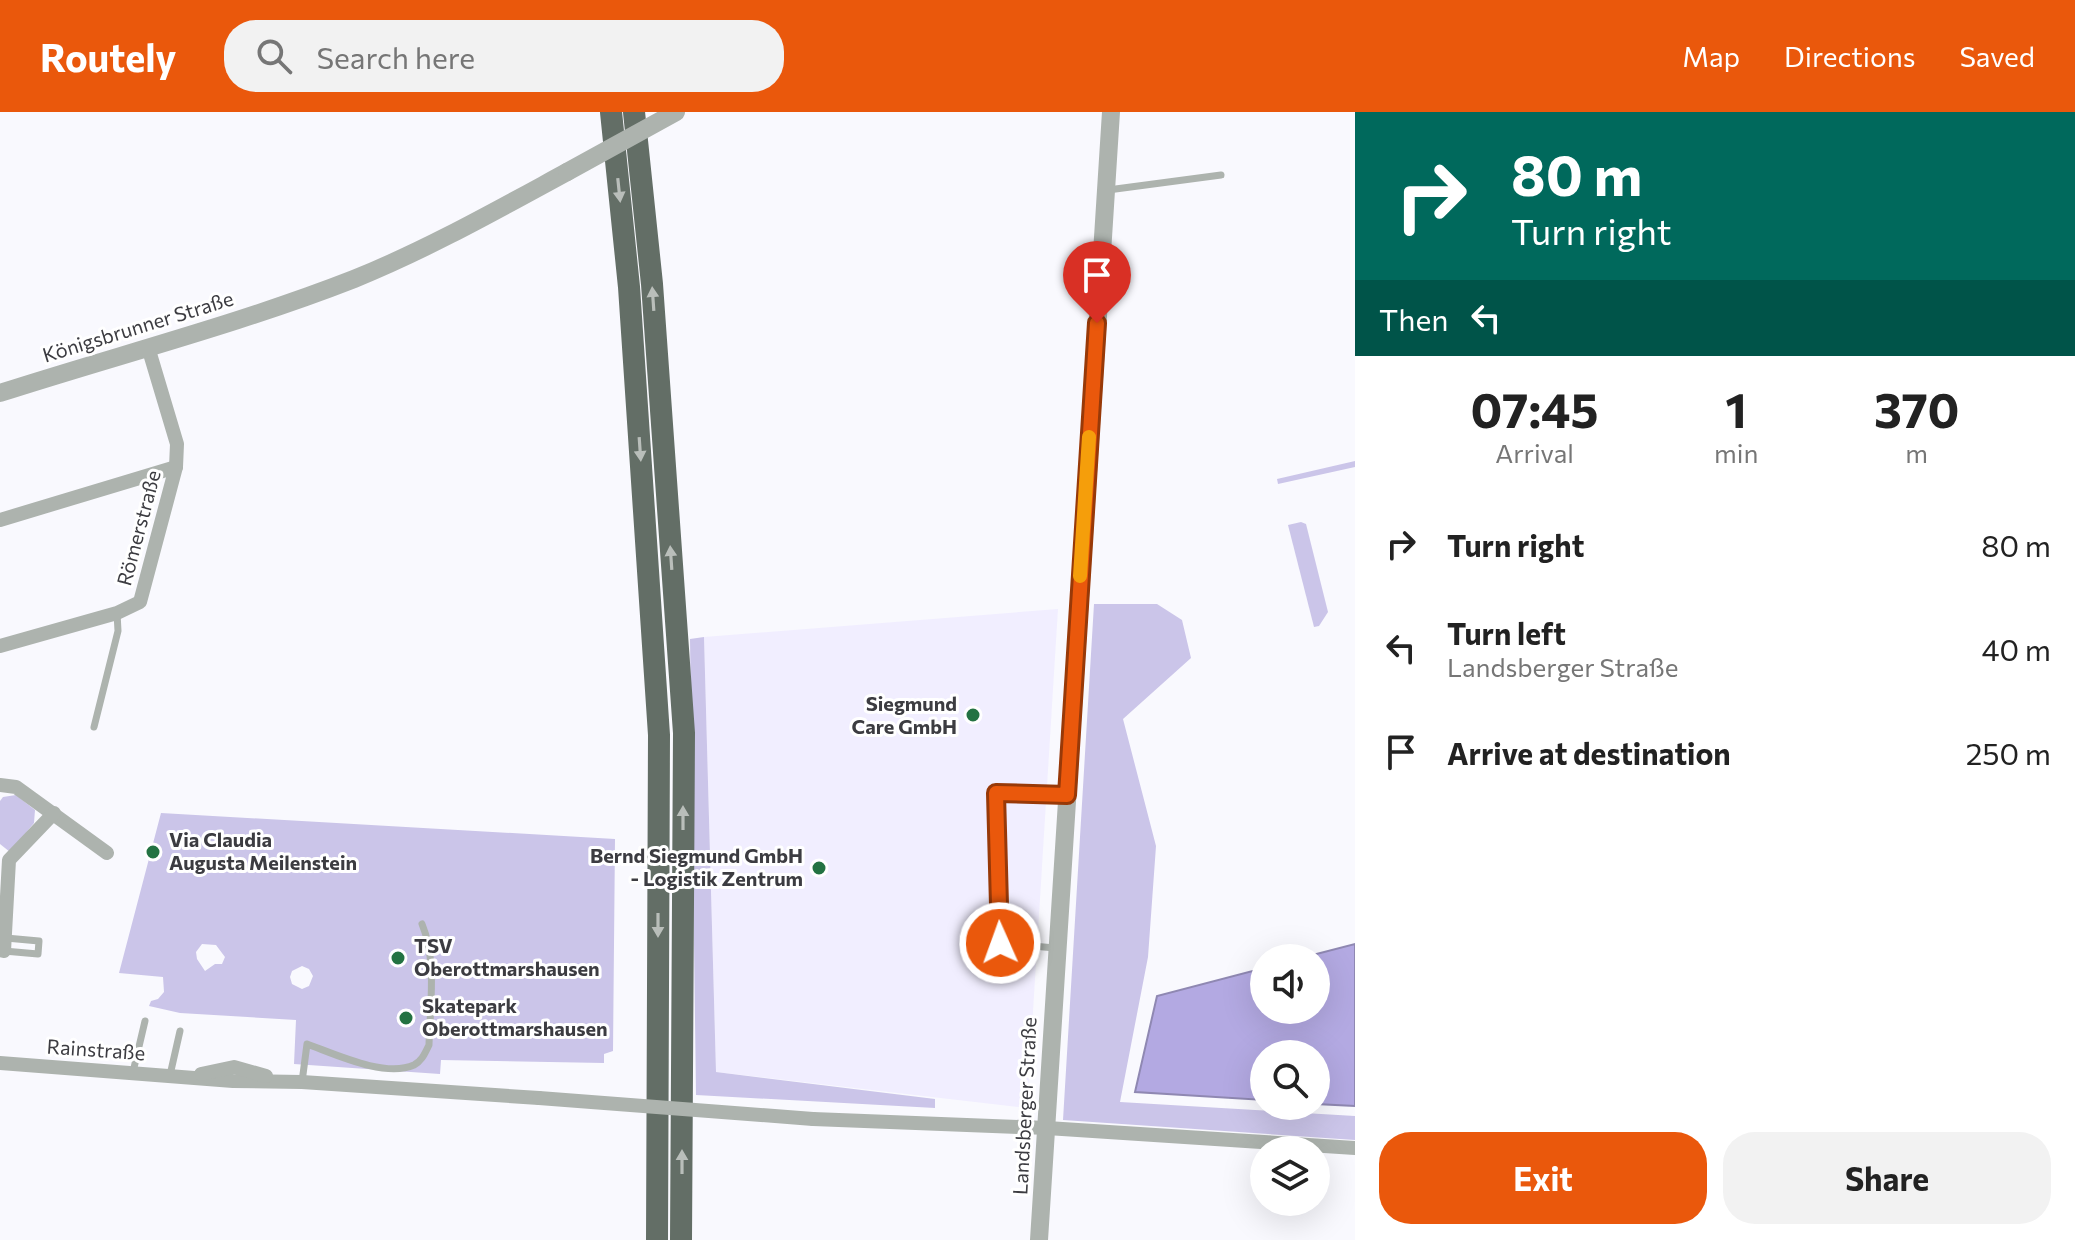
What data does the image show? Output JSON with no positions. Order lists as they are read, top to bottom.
{
  "streets": {
    "street": [
      "Königsbrunner Straße",
      "Römerstraße",
      "Rainstraße",
      "Landsberger Straße"
    ]
  },
  "crossings": [
    ["Königsbrunner Straße", "Römerstraße"],
    ["Rainstraße", "Landsberger Straße"]
  ],
  "places": [
    "Siegmund Care GmbH",
    "Via Claudia Augusta Meilenstein",
    "Bernd Siegmund GmbH - Logistik Zentrum",
    "TSV Oberottmarshausen",
    "Skatepark Oberottmarshausen"
  ],
  "page": {
    "header": "Routely",
    "search": "Search here",
    "nav": ["Map", "Directions", "Saved"],
    "turn": ["80 m", "Turn right"],
    "then": "Then",
    "eta": [
      "07:45",
      "Arrival",
      "1",
      "min",
      "370",
      "m"
    ],
    "list": [
      {
        "name": "Turn right",
        "value": "80 m"
      },
      {
        "name": "Turn left",
        "note": "Landsberger Straße",
        "value": "40 m"
      },
      {
        "name": "Arrive at destination",
        "value": "250 m"
      }
    ],
    "buttons": ["Exit", "Share"]
  }
}
